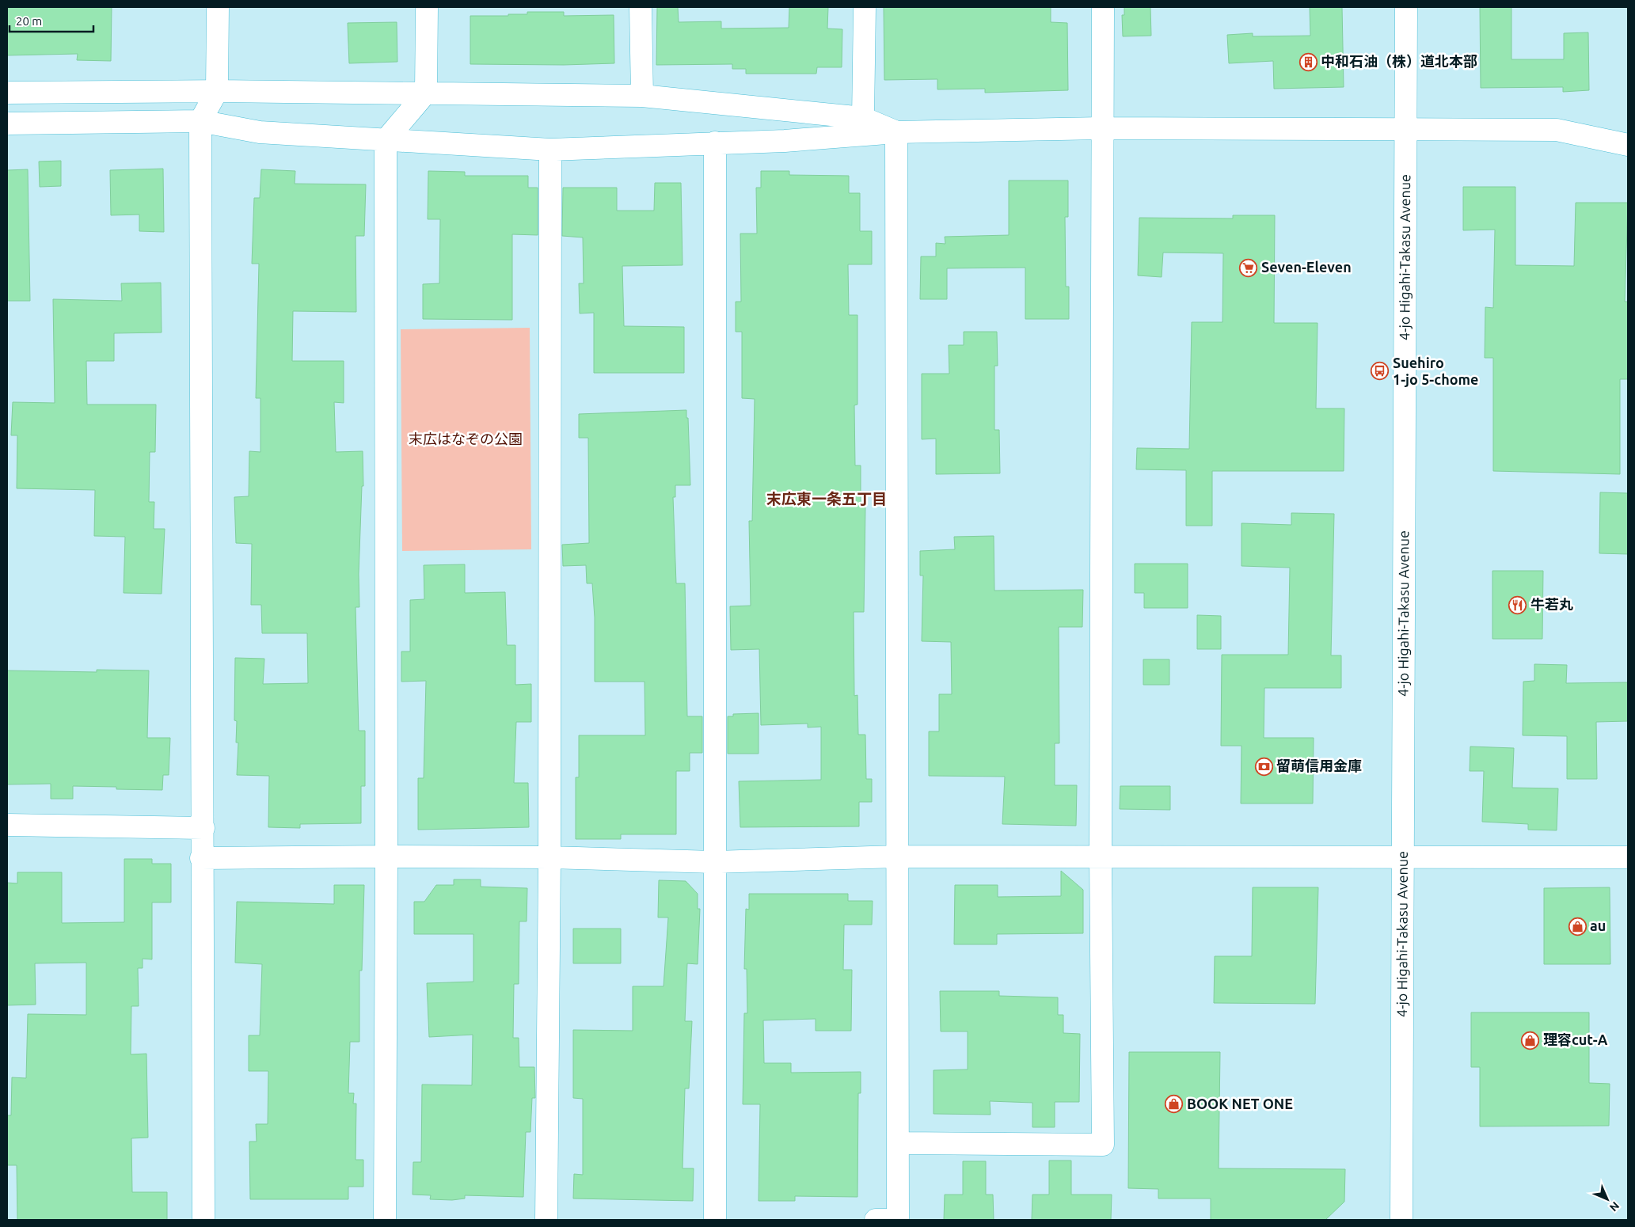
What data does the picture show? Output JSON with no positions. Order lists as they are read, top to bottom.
{
  "streets": {
    "main road": ["4-jo Higahi-Takasu Avenue"]
  },
  "districts": ["末広東一条五丁目"],
  "parks": ["末広はなぞの公園"],
  "places": {
    "building": ["中和石油（株）道北本部"],
    "supermarket": ["Seven-Eleven"],
    "bus stop": ["Suehiro 1-jo 5-chome"],
    "restaurant": ["牛若丸"],
    "bank": ["留萌信用金庫"],
    "shop": ["au", "理容cut-A", "BOOK NET ONE"]
  },
  "scale_bar": "20 m",
  "north": "bottom right"
}
